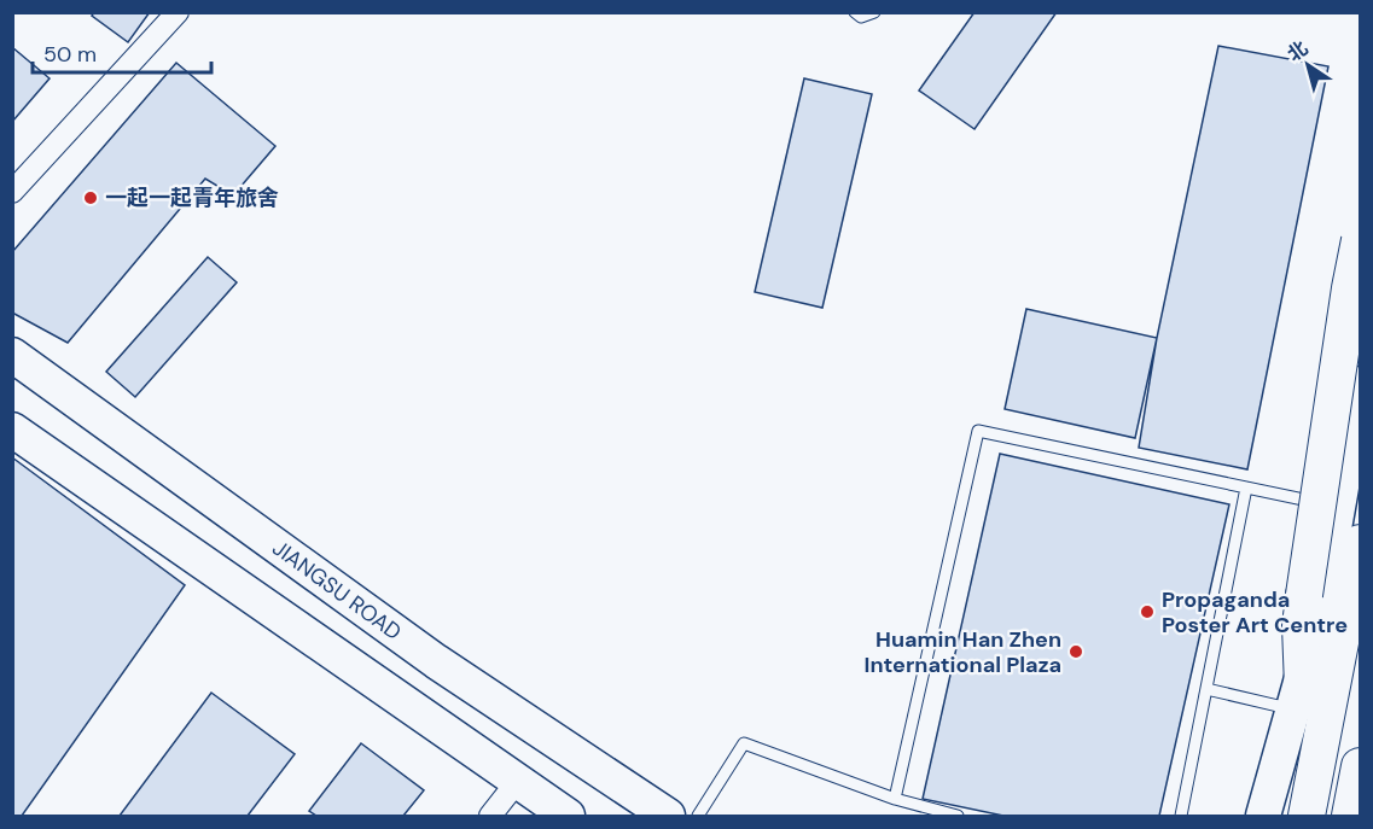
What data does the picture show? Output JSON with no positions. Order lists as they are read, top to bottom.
{
  "streets": {
    "main road": ["JIANGSU ROAD"]
  },
  "places": ["一起一起青年旅舍", "Propaganda Poster Art Centre", "Huamin Han Zhen International Plaza"],
  "scale_bar": "50 m",
  "north": "top left"
}
